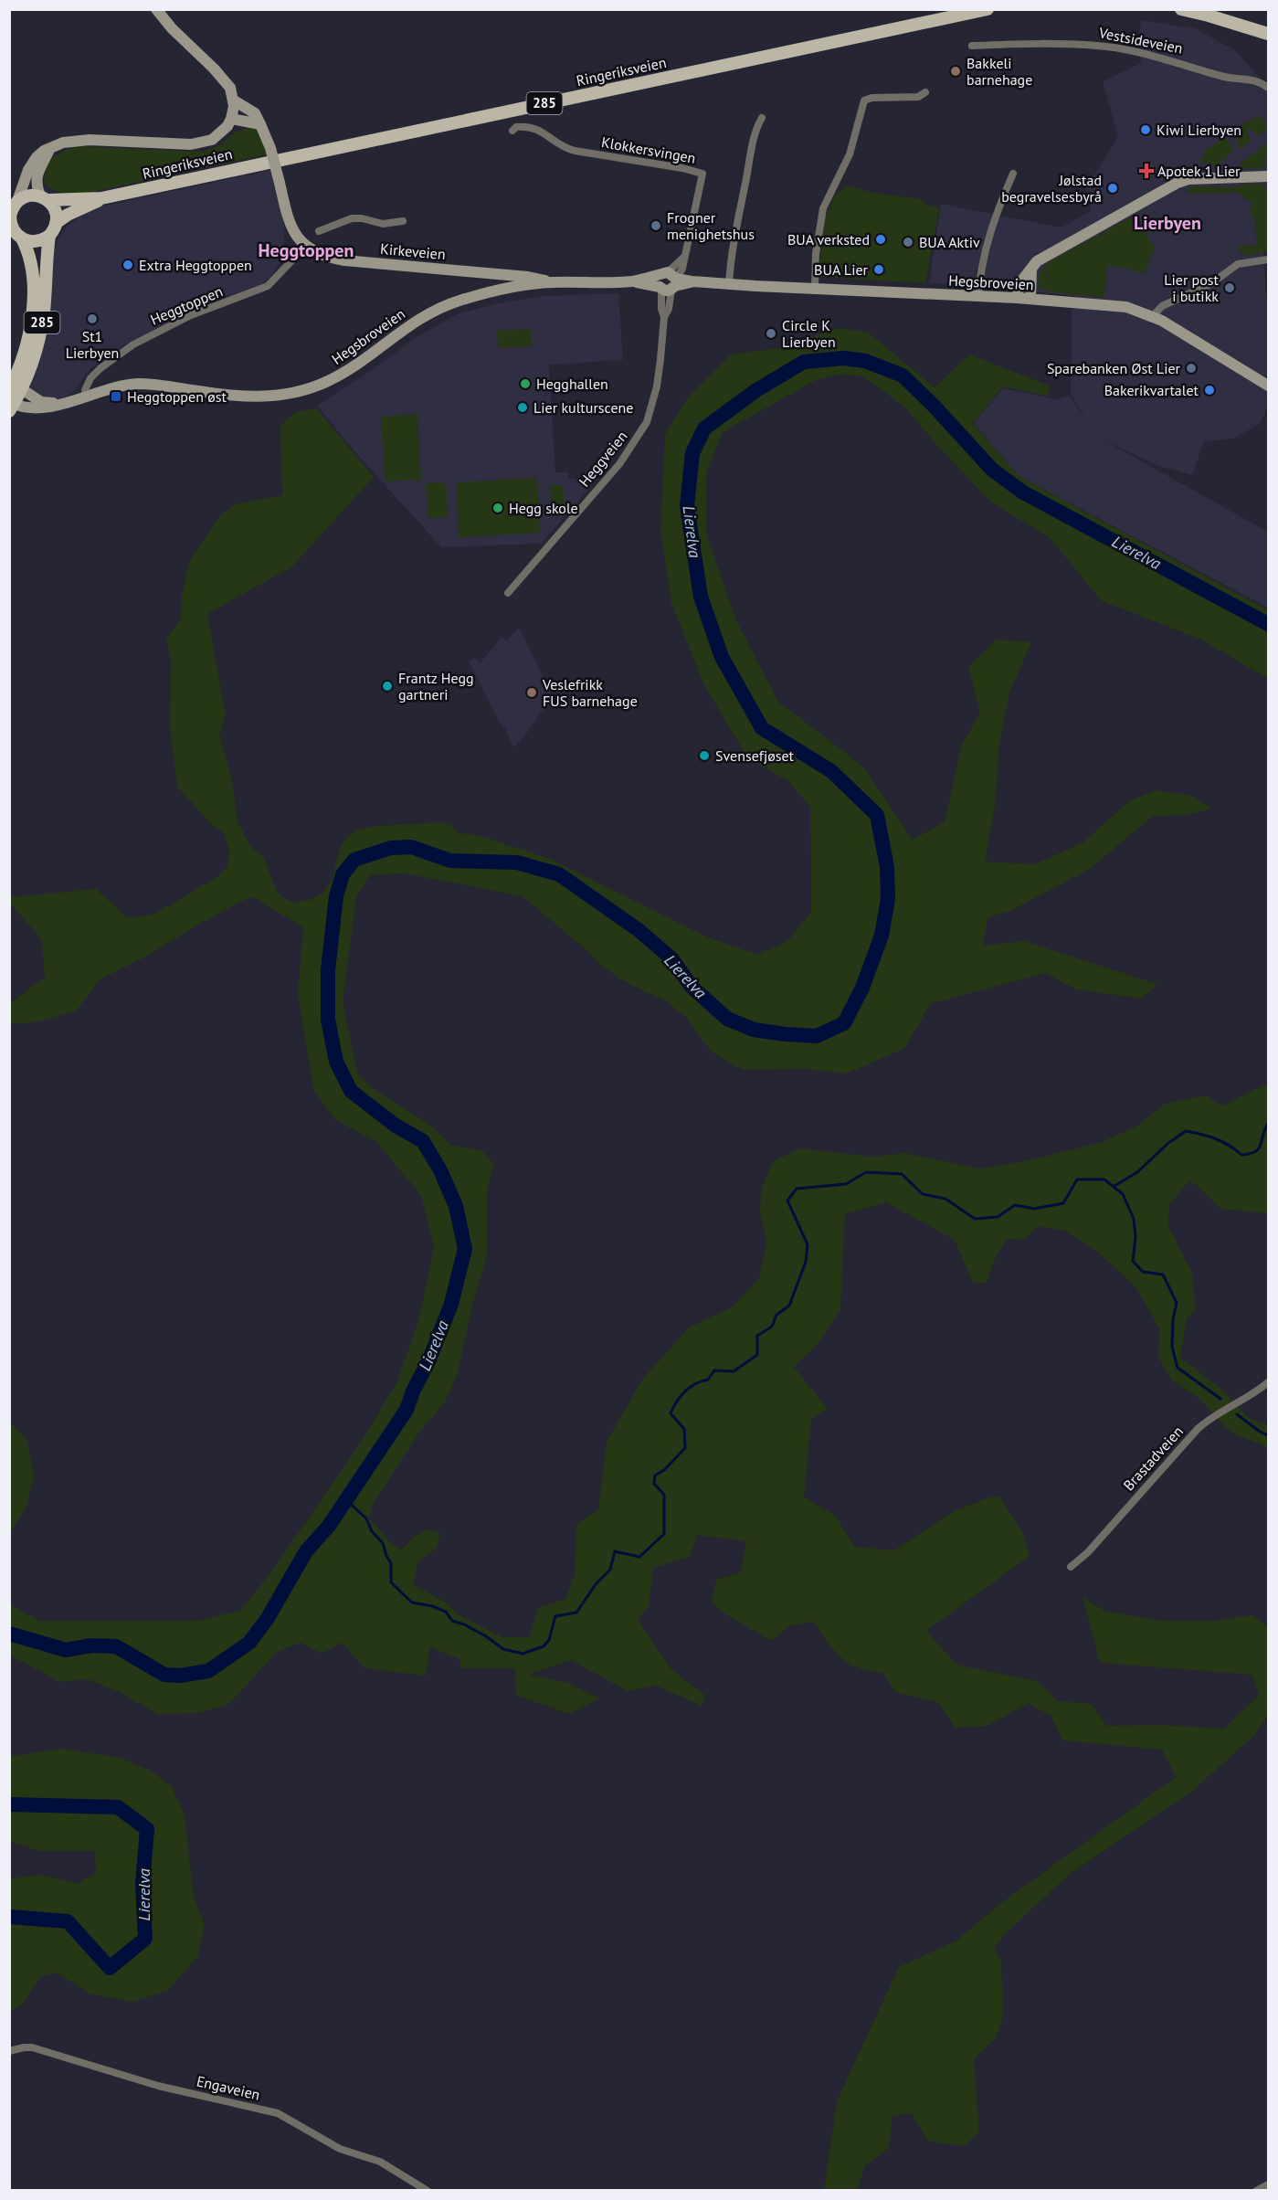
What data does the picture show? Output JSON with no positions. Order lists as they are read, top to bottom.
{
  "streets": {
    "main road": ["Ringeriksveien", "285"],
    "street": [
      "Vestsideveien",
      "Klokkersvingen",
      "Kirkeveien",
      "Hegsbroveien",
      "Heggtoppen",
      "Heggveien",
      "Brastadveien",
      "Engaveien"
    ]
  },
  "crossings": [
    ["Ringeriksveien", "285"],
    ["285", "Hegsbroveien"],
    ["Klokkersvingen", "Hegsbroveien"],
    ["Klokkersvingen", "Heggveien"],
    ["Kirkeveien", "Hegsbroveien"],
    ["Kirkeveien", "Heggtoppen"],
    ["Hegsbroveien", "Heggtoppen"],
    ["Hegsbroveien", "Heggveien"]
  ],
  "districts": ["Lierbyen", "Heggtoppen"],
  "water": ["Lierelva"],
  "places": {
    "other": [
      "Bakkeli barnehage",
      "Kiwi Lierbyen",
      "Jølstad begravelsesbyrå",
      "Frogner menighetshus",
      "BUA verksted",
      "BUA Aktiv",
      "Extra Heggtoppen",
      "BUA Lier",
      "Lier post i butikk",
      "St1 Lierbyen",
      "Circle K Lierbyen",
      "Sparebanken Øst Lier",
      "Hegghallen",
      "Bakerikvartalet",
      "Lier kulturscene",
      "Hegg skole",
      "Frantz Hegg gartneri",
      "Veslefrikk FUS barnehage",
      "Svensefjøset"
    ],
    "health": ["Apotek 1 Lier"],
    "transit": ["Heggtoppen øst"]
  }
}
